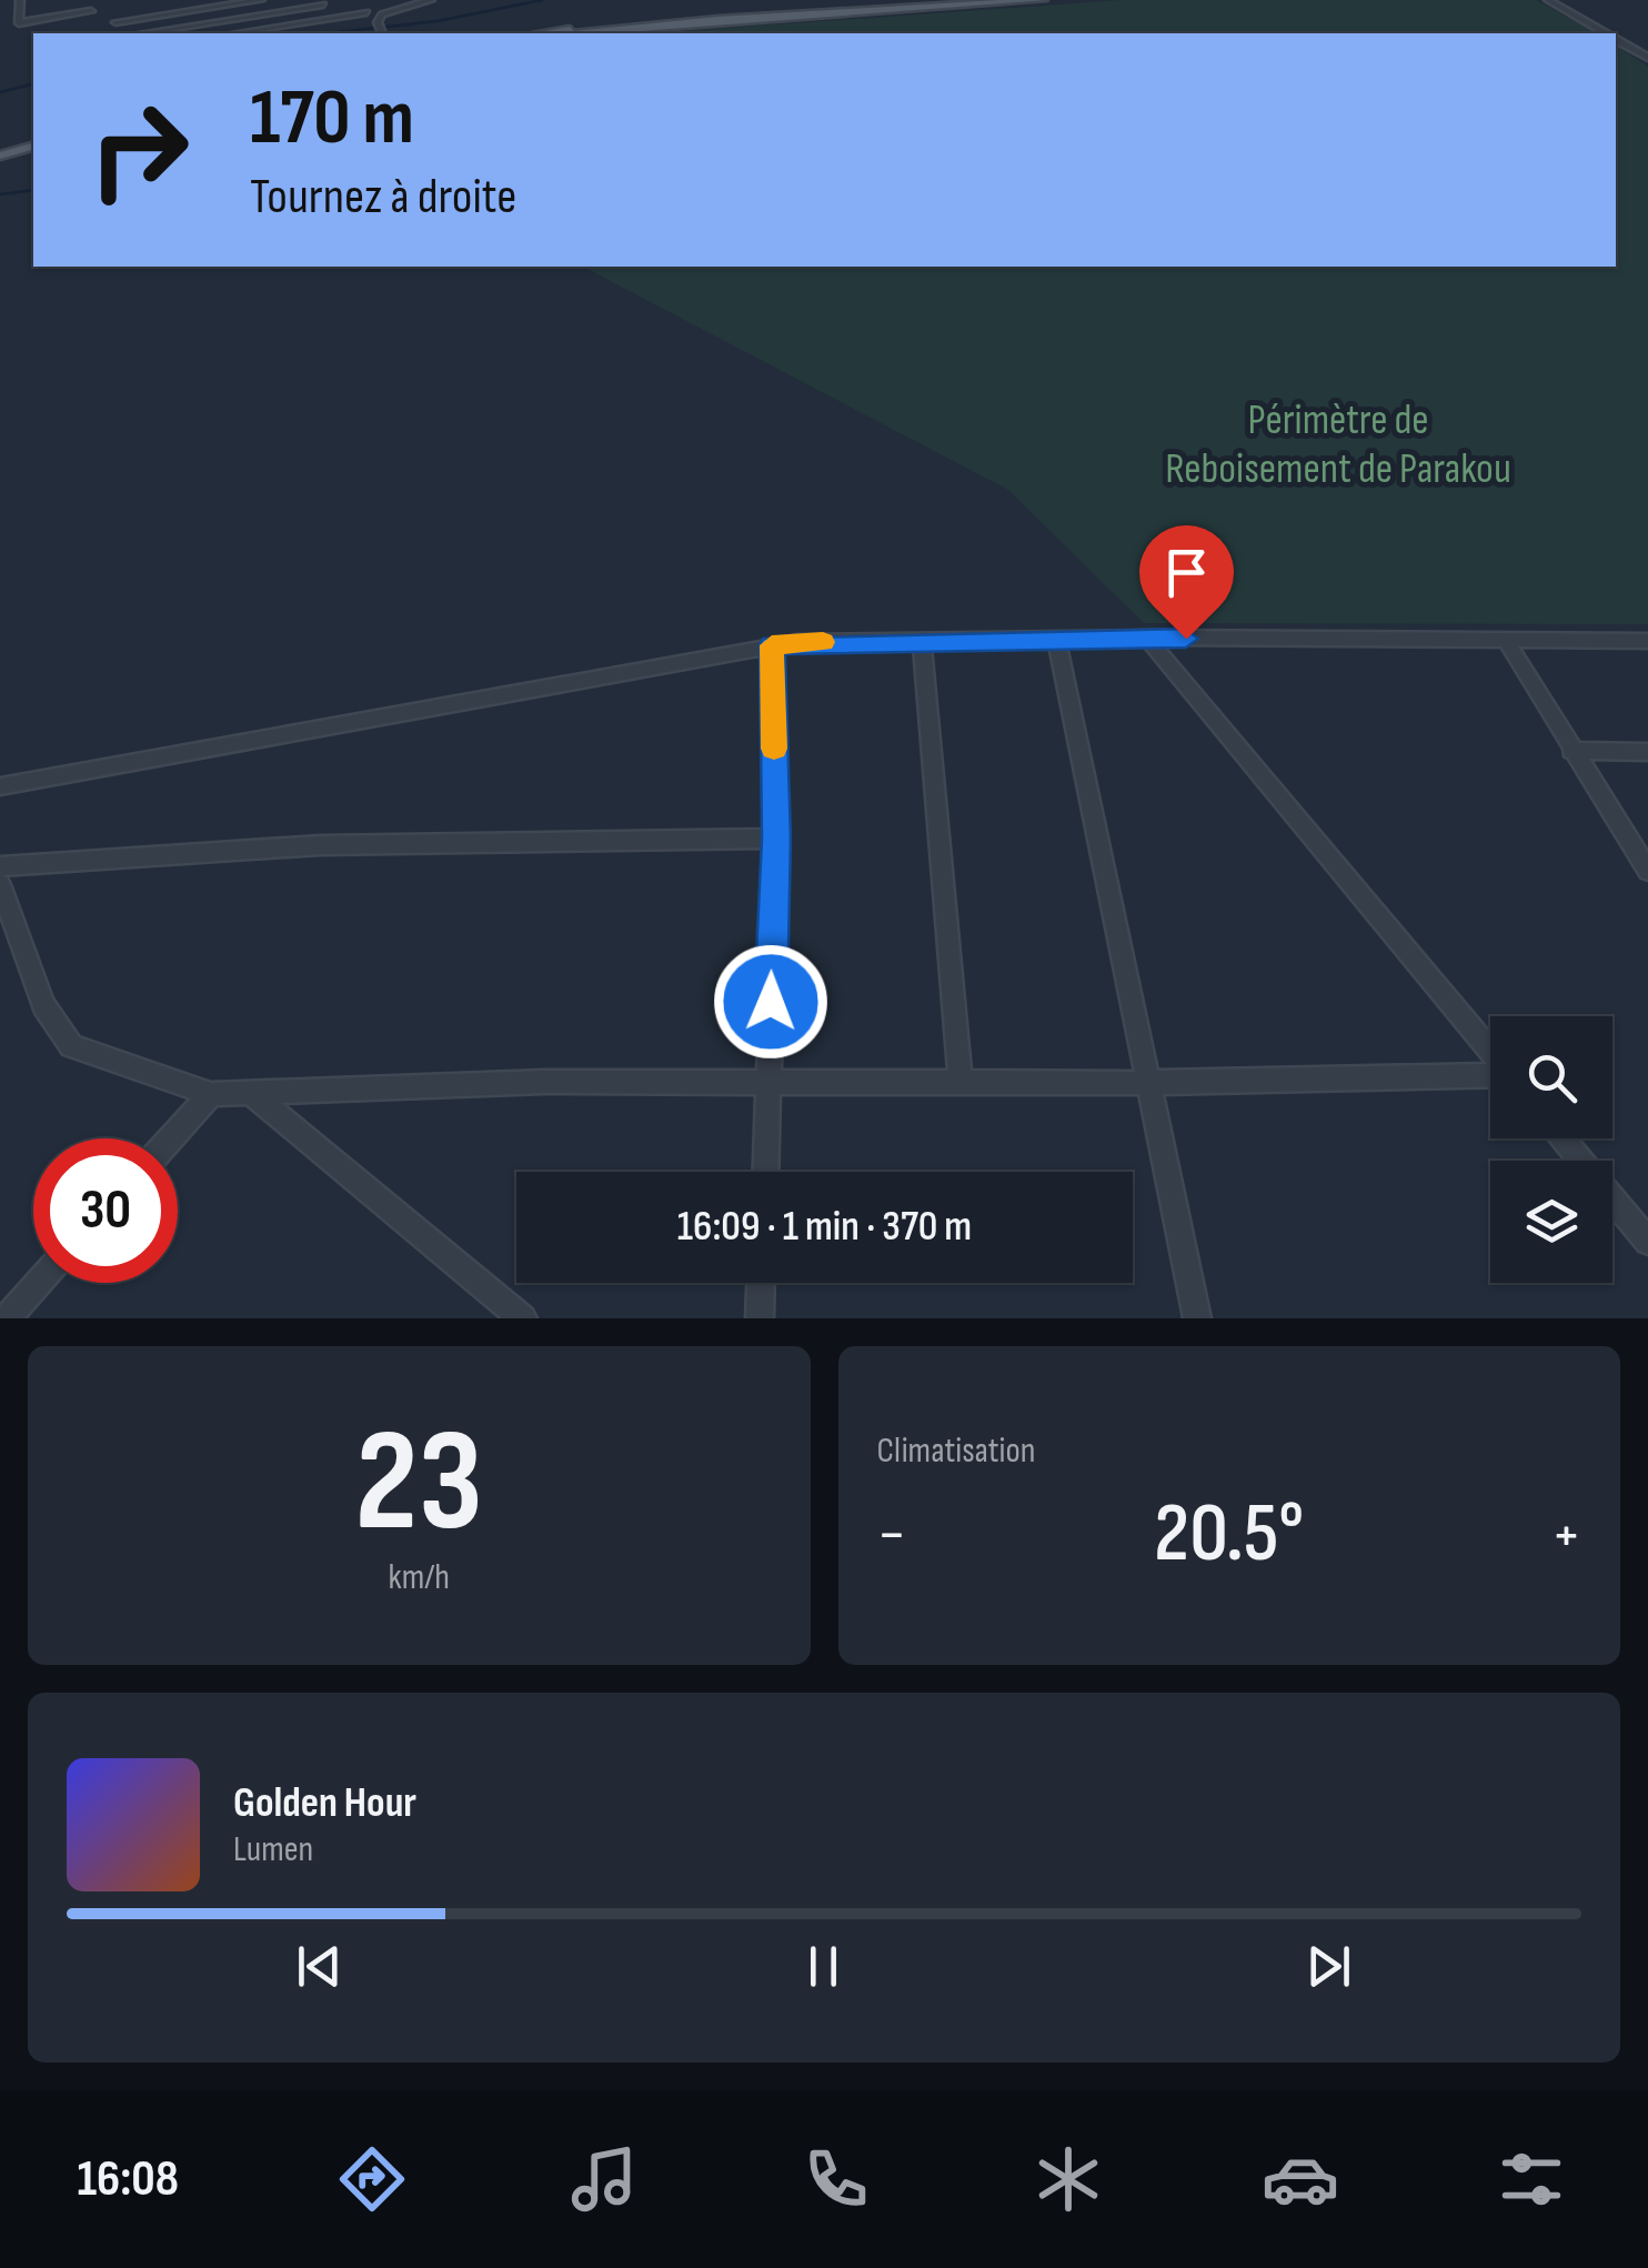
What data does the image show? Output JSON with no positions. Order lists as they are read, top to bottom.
{
  "parks": ["Périmètre de Reboisement de Parakou"],
  "page": {
    "turn": ["170 m", "Tournez à droite"],
    "limit": "30",
    "trip": "16:09 · 1 min · 370 m",
    "tile": [
      ["23", "km/h"],
      "Climatisation"
    ],
    "heat": ["−", "20.5°", "+"],
    "song": ["Golden Hour", "Lumen"],
    "tabs": "16:08"
  }
}
